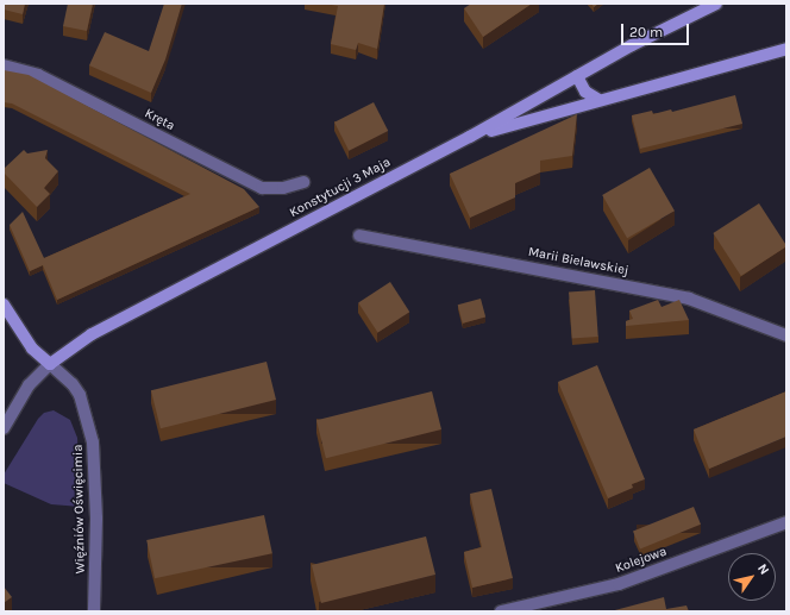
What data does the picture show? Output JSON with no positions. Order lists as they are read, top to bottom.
{
  "streets": {
    "main road": ["Konstytucji 3 Maja"],
    "street": [
      "Kręta",
      "Marii Bielawskiej",
      "Więźniów Oświęcimia",
      "Kolejowa"
    ]
  },
  "crossings": [
    ["Konstytucji 3 Maja", "Więźniów Oświęcimia"]
  ],
  "scale_bar": "20 m",
  "north": "top right"
}
